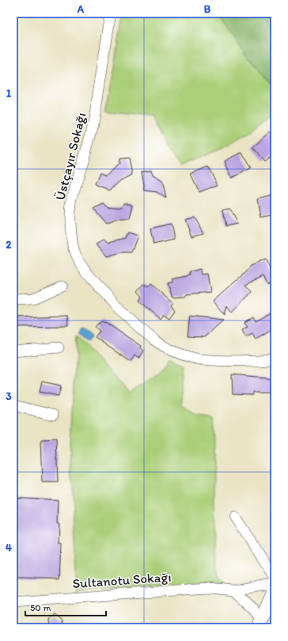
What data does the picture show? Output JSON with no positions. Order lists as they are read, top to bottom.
{
  "streets": {
    "street": ["Üstçayır Sokağı", "Sultanotu Sokağı"]
  },
  "scale_bar": "50 m",
  "grid": {
    "columns": ["A", "B"],
    "rows": [
      "1",
      "2",
      "3",
      "4"
    ]
  }
}
